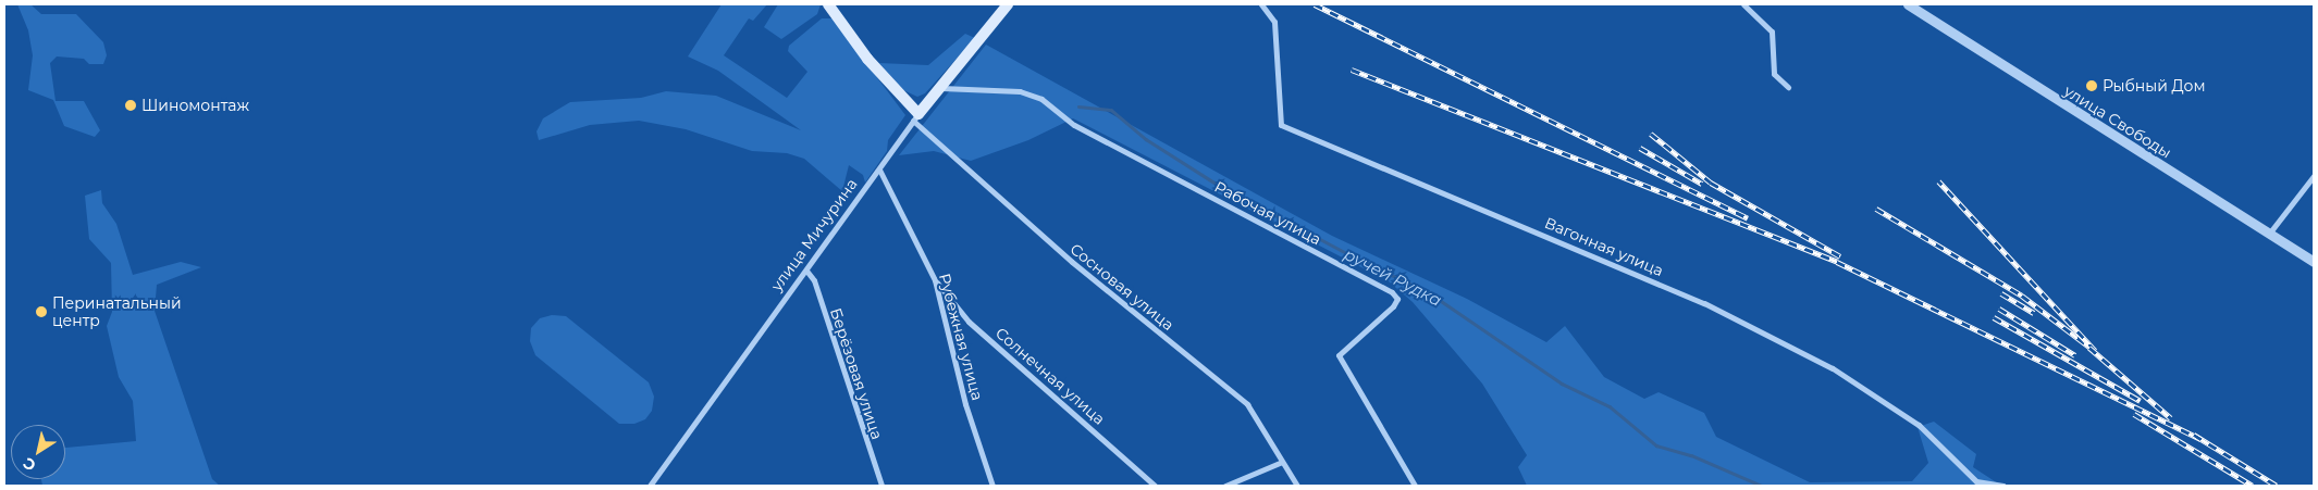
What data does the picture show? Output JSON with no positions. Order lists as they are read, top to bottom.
{
  "streets": {
    "main road": ["улица Мичурина"],
    "street": [
      "улица Свободы",
      "Рабочая улица",
      "Вагонная улица",
      "Сосновая улица",
      "Рубежная улица",
      "Берёзовая улица",
      "Солнечная улица"
    ]
  },
  "crossings": [
    ["Рабочая улица", "улица Мичурина"],
    ["улица Мичурина", "Сосновая улица"],
    ["улица Мичурина", "Рубежная улица"],
    ["улица Мичурина", "Берёзовая улица"],
    ["Рубежная улица", "Солнечная улица"]
  ],
  "water": ["ручей Рудка"],
  "places": ["Рыбный Дом", "Шиномонтаж", "Перинатальный центр"],
  "north": "bottom left"
}
